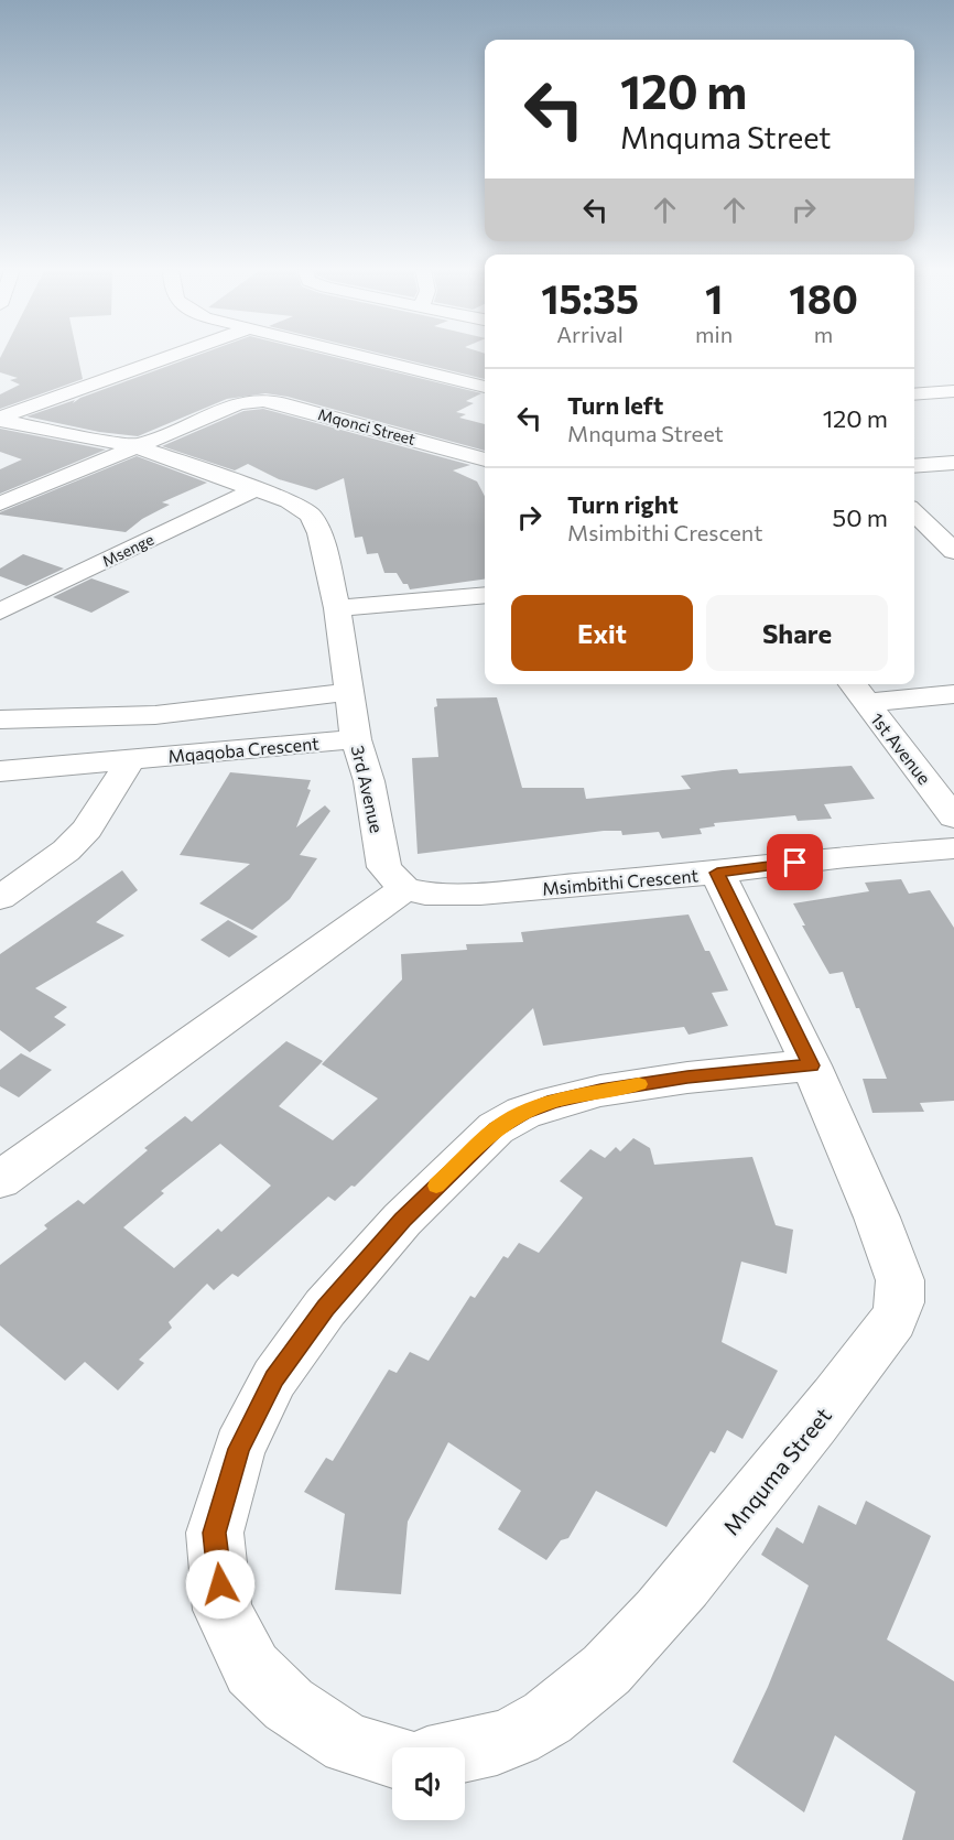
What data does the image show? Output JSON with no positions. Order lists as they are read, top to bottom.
{
  "streets": {
    "street": [
      "Mqonci Street",
      "Msenge",
      "1st Avenue",
      "Mqaqoba Crescent",
      "3rd Avenue",
      "Msimbithi Crescent",
      "Mnquma Street"
    ]
  },
  "crossings": [
    ["Mqonci Street", "3rd Avenue"],
    ["Msenge", "3rd Avenue"],
    ["Mqaqoba Crescent", "3rd Avenue"],
    ["3rd Avenue", "Msimbithi Crescent"],
    ["Msimbithi Crescent", "Mnquma Street"]
  ],
  "page": {
    "turn": ["120 m", "Mnquma Street"],
    "eta": [
      "15:35",
      "Arrival",
      "1",
      "min",
      "180",
      "m"
    ],
    "list": [
      {
        "name": "Turn left",
        "note": "Mnquma Street",
        "value": "120 m"
      },
      {
        "name": "Turn right",
        "note": "Msimbithi Crescent",
        "value": "50 m"
      }
    ],
    "buttons": ["Exit", "Share"]
  }
}
